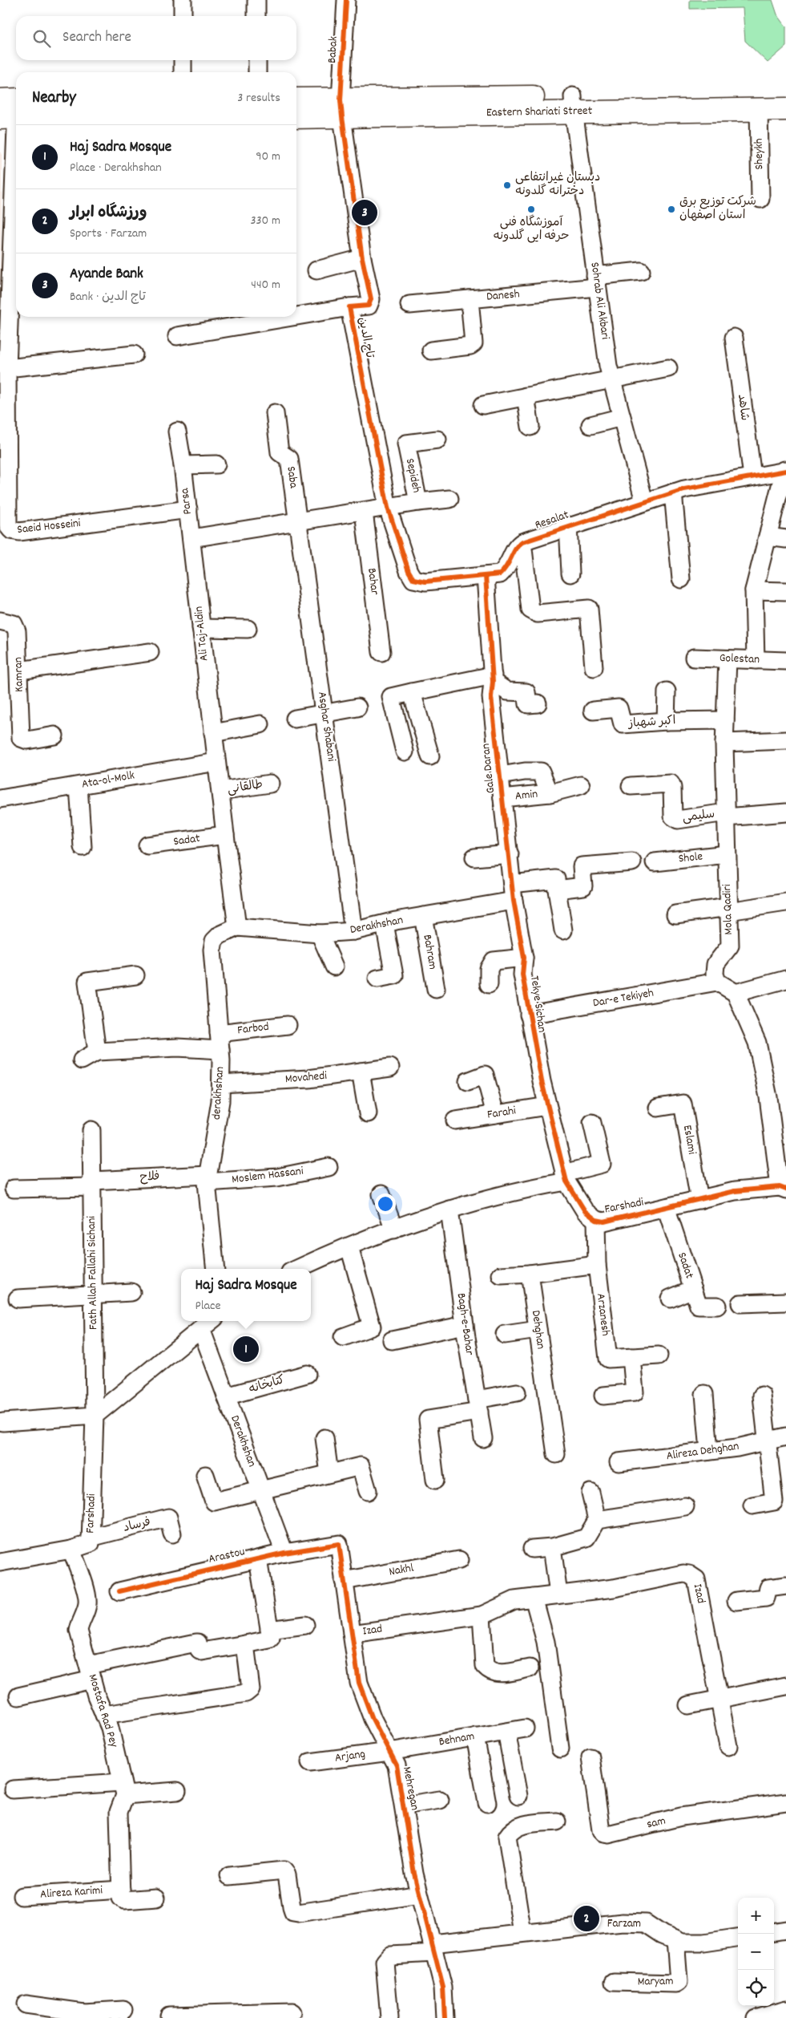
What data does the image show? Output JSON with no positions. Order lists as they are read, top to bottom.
{
  "streets": {
    "main road": ["Eastern Shariati Street"],
    "street": [
      "Babak",
      "Sheykh",
      "Danesh",
      "Sohrab Ali Akbari",
      "تاج الدین",
      "شاهد",
      "Sepideh",
      "Saba",
      "Parsa",
      "Resalat",
      "Saeid Hosseini",
      "Bahar",
      "Ali Taj-Aldin",
      "Golestan",
      "Kamran",
      "اکبر شهباز",
      "Asghar Shabani",
      "Gale Daran",
      "Ata-ol-Molk",
      "طالقانی",
      "Amin",
      "سلیمی",
      "Sadat",
      "Shole",
      "Mola Qadiri",
      "Derakhshan",
      "Bahram",
      "Dar-e Tekiyeh",
      "Tekye Sichan",
      "Farbod",
      "Movahedi",
      "derakhshan",
      "Farahi",
      "Eslami",
      "Moslem Hassani",
      "فلاح",
      "Farshadi",
      "Fath Allah Fallahi Sichani",
      "Arzanesh",
      "Bagh-e-Bahar",
      "Dehghan",
      "کتابخانه",
      "Alireza Dehghan",
      "فرساد",
      "Arastou",
      "Nakhl",
      "Izad",
      "Mostafa Rad Pey",
      "Behnam",
      "Arjang",
      "Mehregan",
      "sam",
      "Alireza Karimi",
      "Farzam",
      "Maryam"
    ]
  },
  "crossings": [
    ["Babak", "Eastern Shariati Street"],
    ["Babak", "تاج الدین"],
    ["Eastern Shariati Street", "Sheykh"],
    ["Eastern Shariati Street", "Sohrab Ali Akbari"],
    ["Eastern Shariati Street", "تاج الدین"],
    ["Danesh", "Sohrab Ali Akbari"],
    ["Sohrab Ali Akbari", "Resalat"],
    ["تاج الدین", "Sepideh"],
    ["تاج الدین", "Resalat"],
    ["شاهد", "Resalat"],
    ["Sepideh", "Resalat"],
    ["Saba", "Asghar Shabani"],
    ["Parsa", "Saeid Hosseini"],
    ["Parsa", "Ali Taj-Aldin"],
    ["Resalat", "Gale Daran"],
    ["Ali Taj-Aldin", "Ata-ol-Molk"],
    ["Ali Taj-Aldin", "طالقانی"],
    ["Ali Taj-Aldin", "Sadat"],
    ["Ali Taj-Aldin", "Derakhshan"],
    ["Ali Taj-Aldin", "derakhshan"],
    ["Golestan", "Mola Qadiri"],
    ["اکبر شهباز", "Mola Qadiri"],
    ["Asghar Shabani", "Derakhshan"],
    ["Gale Daran", "Amin"],
    ["Gale Daran", "Derakhshan"],
    ["Gale Daran", "Tekye Sichan"],
    ["سلیمی", "Mola Qadiri"],
    ["Sadat", "Farshadi"],
    ["Shole", "Mola Qadiri"],
    ["Mola Qadiri", "Dar-e Tekiyeh"],
    ["Derakhshan", "Bahram"],
    ["Derakhshan", "derakhshan"],
    ["Derakhshan", "کتابخانه"],
    ["Derakhshan", "Arastou"],
    ["Dar-e Tekiyeh", "Tekye Sichan"],
    ["Tekye Sichan", "Farshadi"],
    ["Farbod", "derakhshan"],
    ["Movahedi", "derakhshan"],
    ["derakhshan", "Moslem Hassani"],
    ["derakhshan", "فلاح"],
    ["Farahi", "Farshadi"],
    ["Eslami", "Farshadi"],
    ["Moslem Hassani", "فلاح"],
    ["فلاح", "Fath Allah Fallahi Sichani"],
    ["Farshadi", "Fath Allah Fallahi Sichani"],
    ["Farshadi", "Arzanesh"],
    ["Farshadi", "فرساد"],
    ["Farshadi", "Mostafa Rad Pey"],
    ["Arastou", "Mehregan"],
    ["Nakhl", "Mehregan"],
    ["Izad", "Mehregan"],
    ["Behnam", "Arjang"],
    ["Behnam", "Mehregan"],
    ["Arjang", "Mehregan"],
    ["Mehregan", "Farzam"],
    ["Farzam", "Maryam"]
  ],
  "places": ["دبستان غیرانتفاعی دخترانه گلدونه", "آموزشگاه فنی حرفه ایی گلدونه", "شرکت توزیع برق استان اصفهان"],
  "page": {
    "search": "Search here",
    "heading": ["Nearby", "3 results"],
    "list": [
      {
        "mark": "1",
        "name": "Haj Sadra Mosque",
        "note": "Place · Derakhshan",
        "value": "90 m"
      },
      {
        "mark": "2",
        "name": "ورزشگاه ابرار",
        "note": "Sports · Farzam",
        "value": "330 m"
      },
      {
        "mark": "3",
        "name": "Ayande Bank",
        "note": "Bank · تاج الدین",
        "value": "440 m"
      }
    ],
    "pins": ["3", "1", "2"],
    "popup": ["Haj Sadra Mosque", "Place"],
    "map_buttons": ["+", "−"]
  }
}
